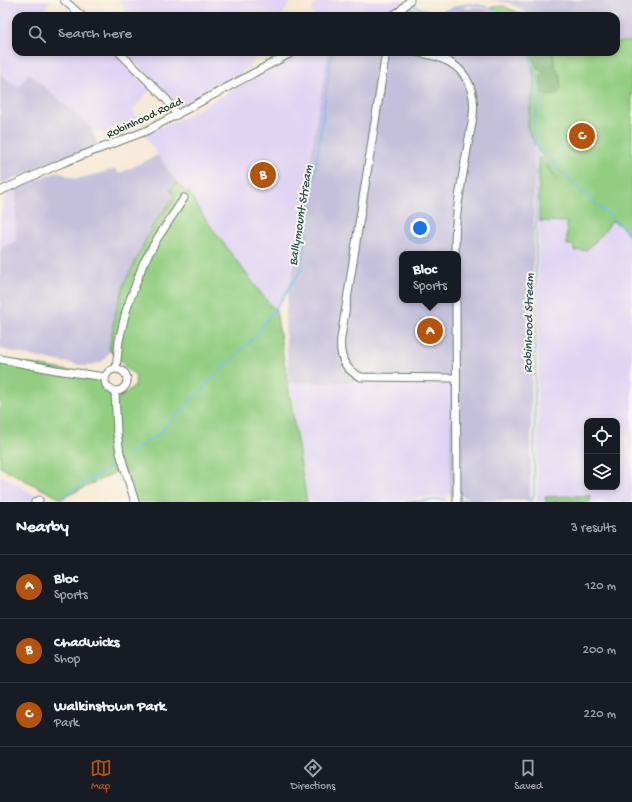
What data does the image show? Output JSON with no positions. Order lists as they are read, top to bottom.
{
  "streets": {
    "street": ["Robinhood Road"]
  },
  "water": ["Ballymount Stream", "Robinhood Stream"],
  "page": {
    "search": "Search here",
    "pins": ["C", "B", "A"],
    "popup": ["Bloc", "Sports"],
    "heading": ["Nearby", "3 results"],
    "list": [
      {
        "mark": "A",
        "name": "Bloc",
        "note": "Sports",
        "value": "120 m"
      },
      {
        "mark": "B",
        "name": "Chadwicks",
        "note": "Shop",
        "value": "200 m"
      },
      {
        "mark": "C",
        "name": "Walkinstown Park",
        "note": "Park",
        "value": "220 m"
      }
    ],
    "nav": ["Map", "Directions", "Saved"]
  }
}
